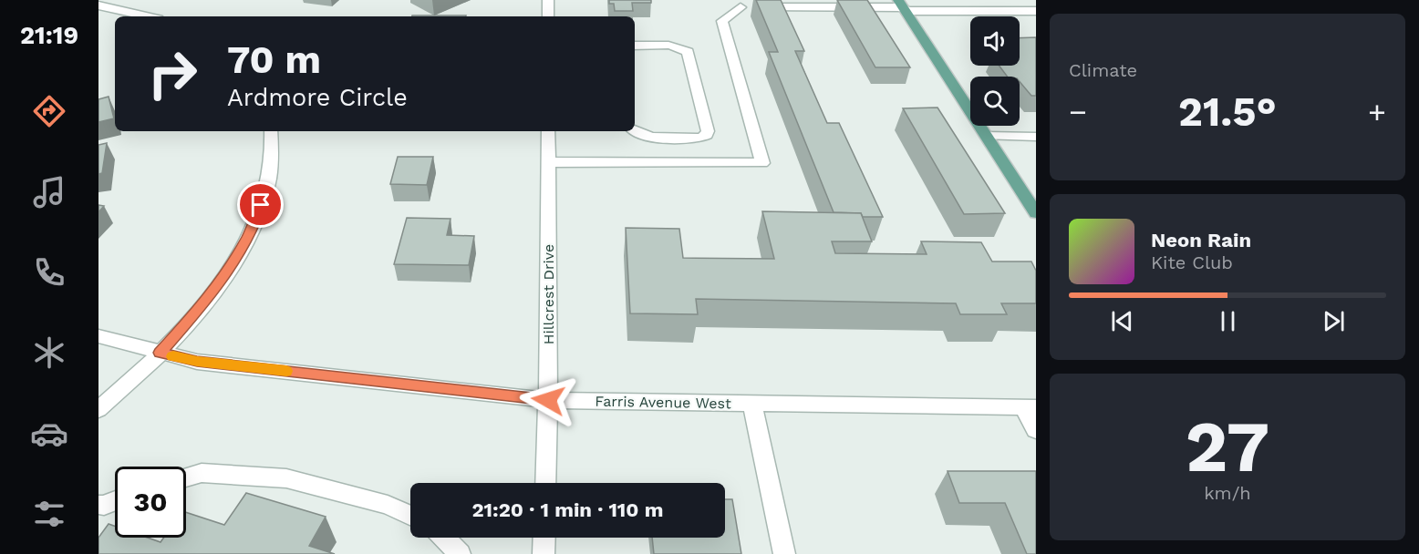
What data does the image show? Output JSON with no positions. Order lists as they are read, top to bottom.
{
  "streets": {
    "street": ["Hillcrest Drive", "Farris Avenue West"]
  },
  "crossings": [
    ["Hillcrest Drive", "Farris Avenue West"]
  ],
  "page": {
    "tabs": "21:19",
    "tile": [
      "Climate",
      ["27", "km/h"]
    ],
    "turn": ["70 m", "Ardmore Circle"],
    "heat": ["−", "21.5°", "+"],
    "song": ["Neon Rain", "Kite Club"],
    "limit": "30",
    "trip": "21:20 · 1 min · 110 m"
  }
}
